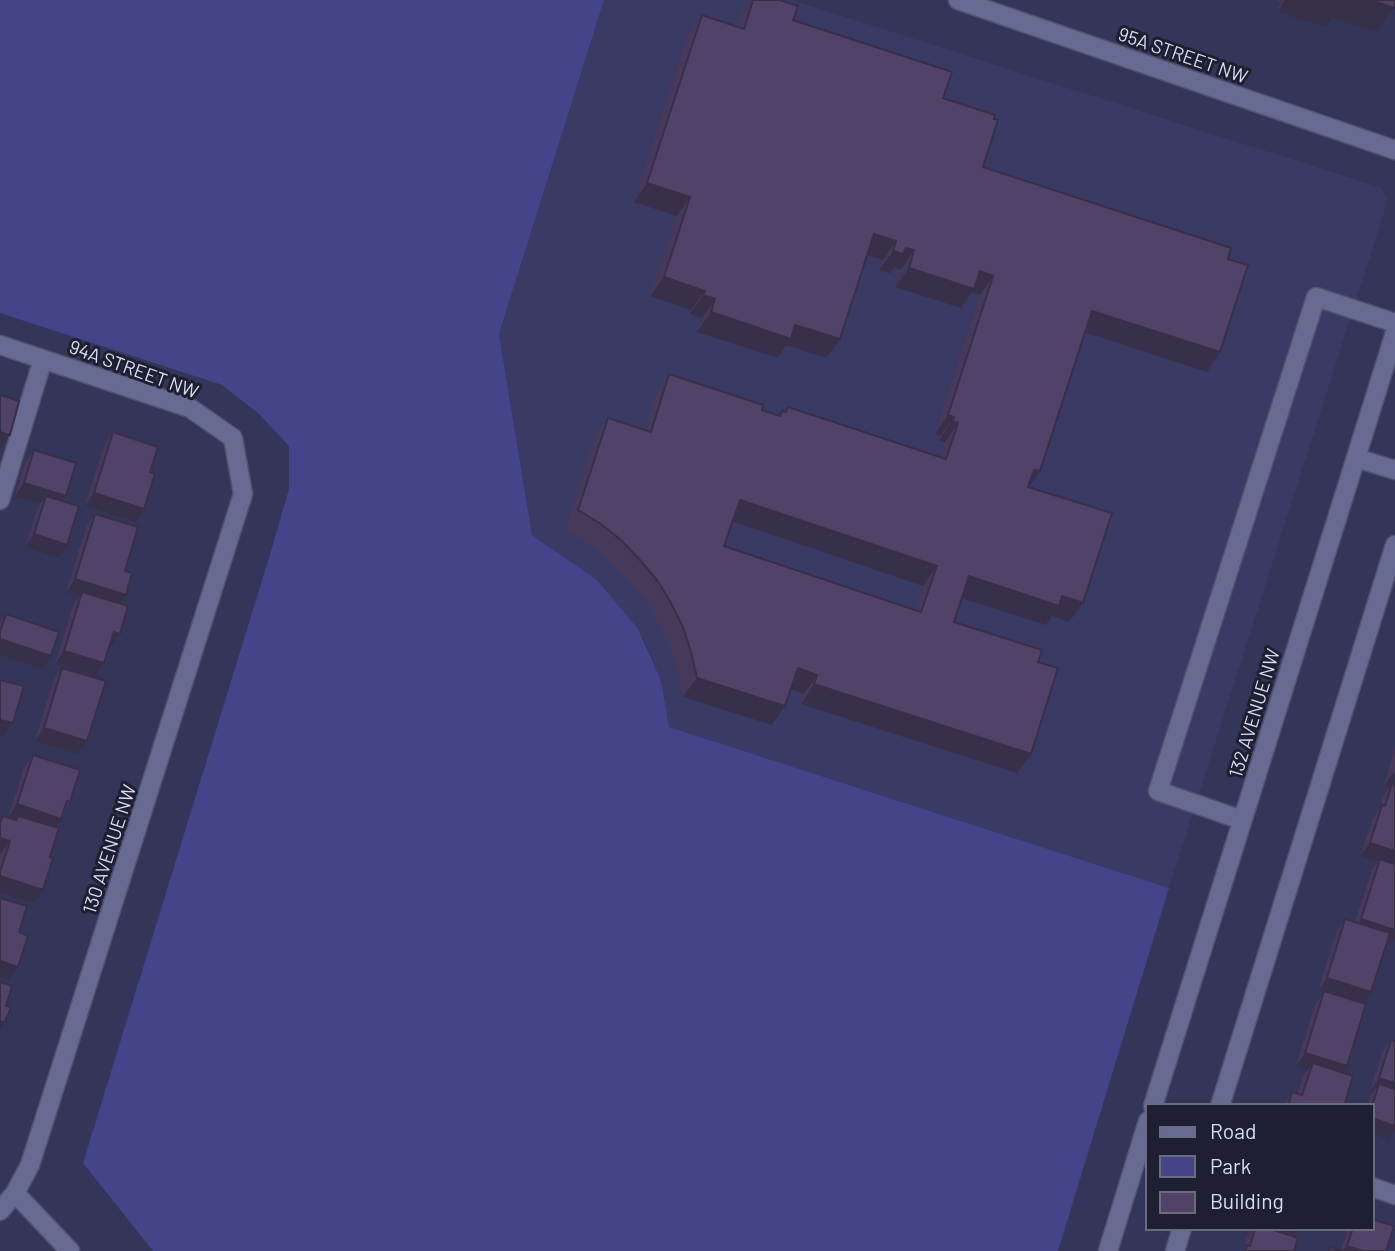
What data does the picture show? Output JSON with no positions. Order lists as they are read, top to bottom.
{
  "streets": {
    "street": [
      "95A STREET NW",
      "94A STREET NW",
      "132 AVENUE NW",
      "130 AVENUE NW"
    ]
  },
  "crossings": [
    ["94A STREET NW", "130 AVENUE NW"]
  ],
  "legend": ["Road", "Park", "Building"]
}
